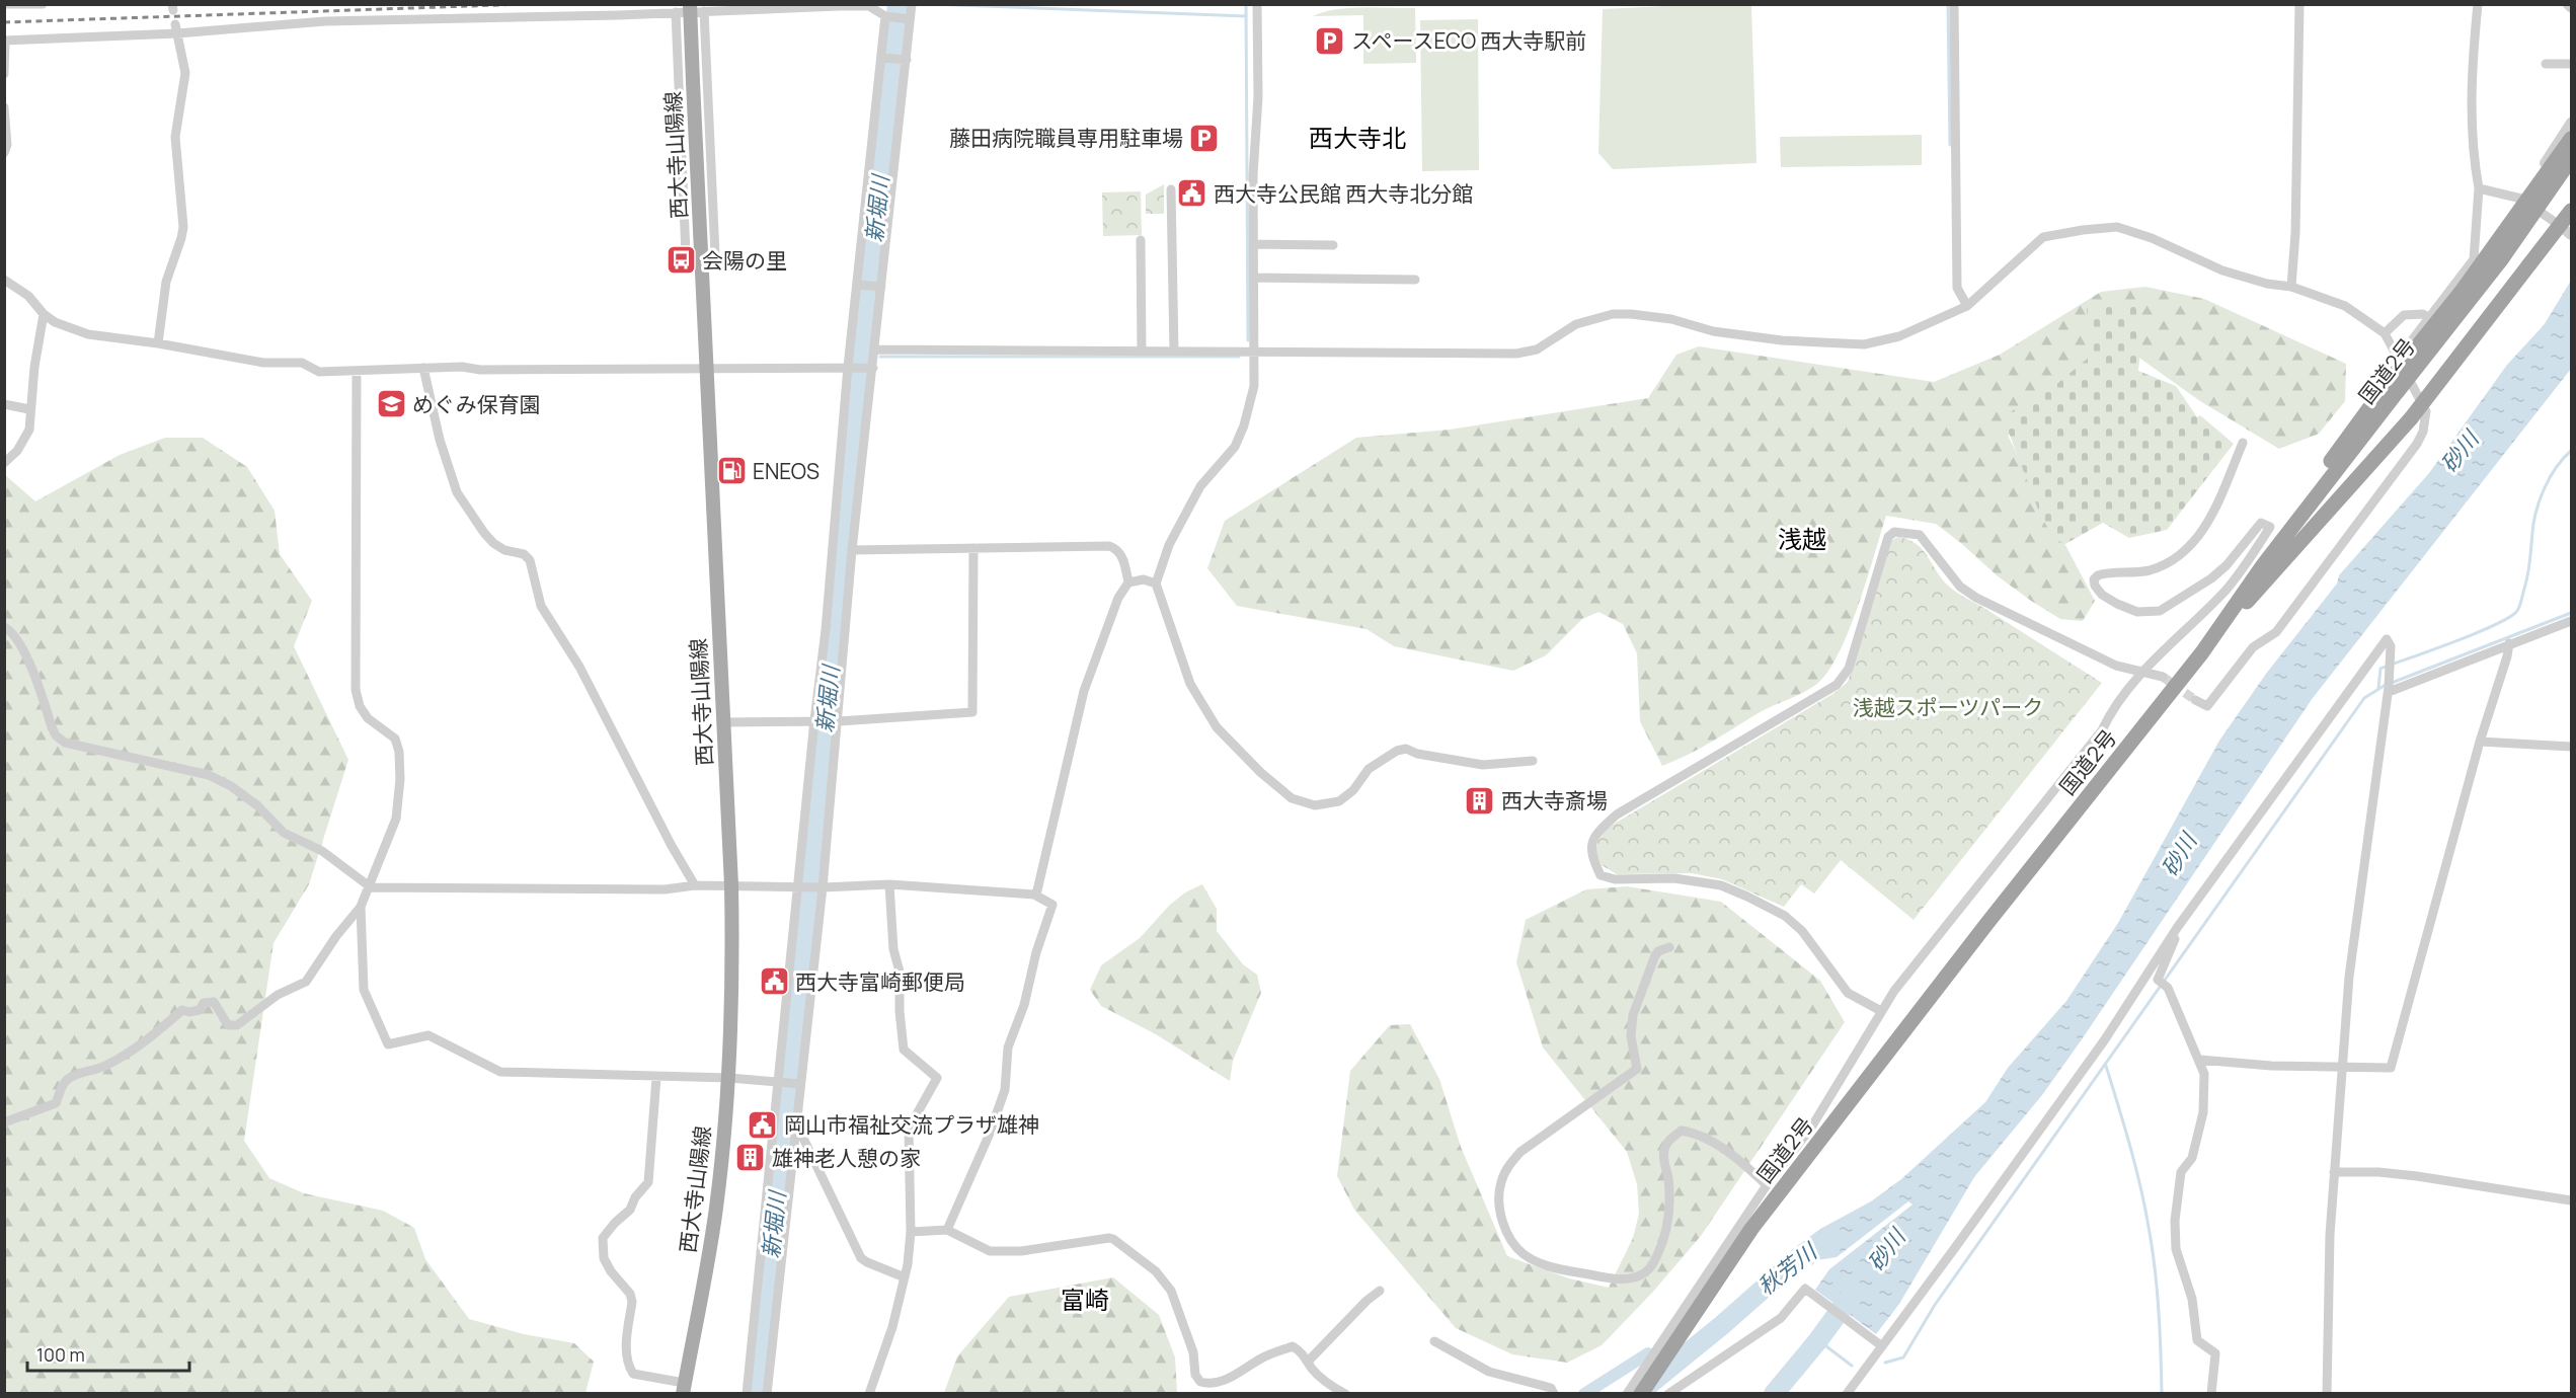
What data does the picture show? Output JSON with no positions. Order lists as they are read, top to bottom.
{
  "streets": {
    "highway": ["国道2号"],
    "main road": ["西大寺山陽線"]
  },
  "districts": ["西大寺北", "浅越", "富崎"],
  "water": ["新堀川", "砂川", "秋芳川"],
  "parks": ["浅越スポーツパーク"],
  "places": {
    "parking": ["スペースECO 西大寺駅前", "藤田病院職員専用駐車場"],
    "public building": ["西大寺公民館 西大寺北分館", "西大寺富崎郵便局", "岡山市福祉交流プラザ雄神"],
    "bus stop": ["会陽の里"],
    "school or university": ["めぐみ保育園"],
    "fuel station": ["ENEOS"],
    "building": ["西大寺斎場", "雄神老人憩の家"]
  },
  "scale_bar": "100 m"
}
